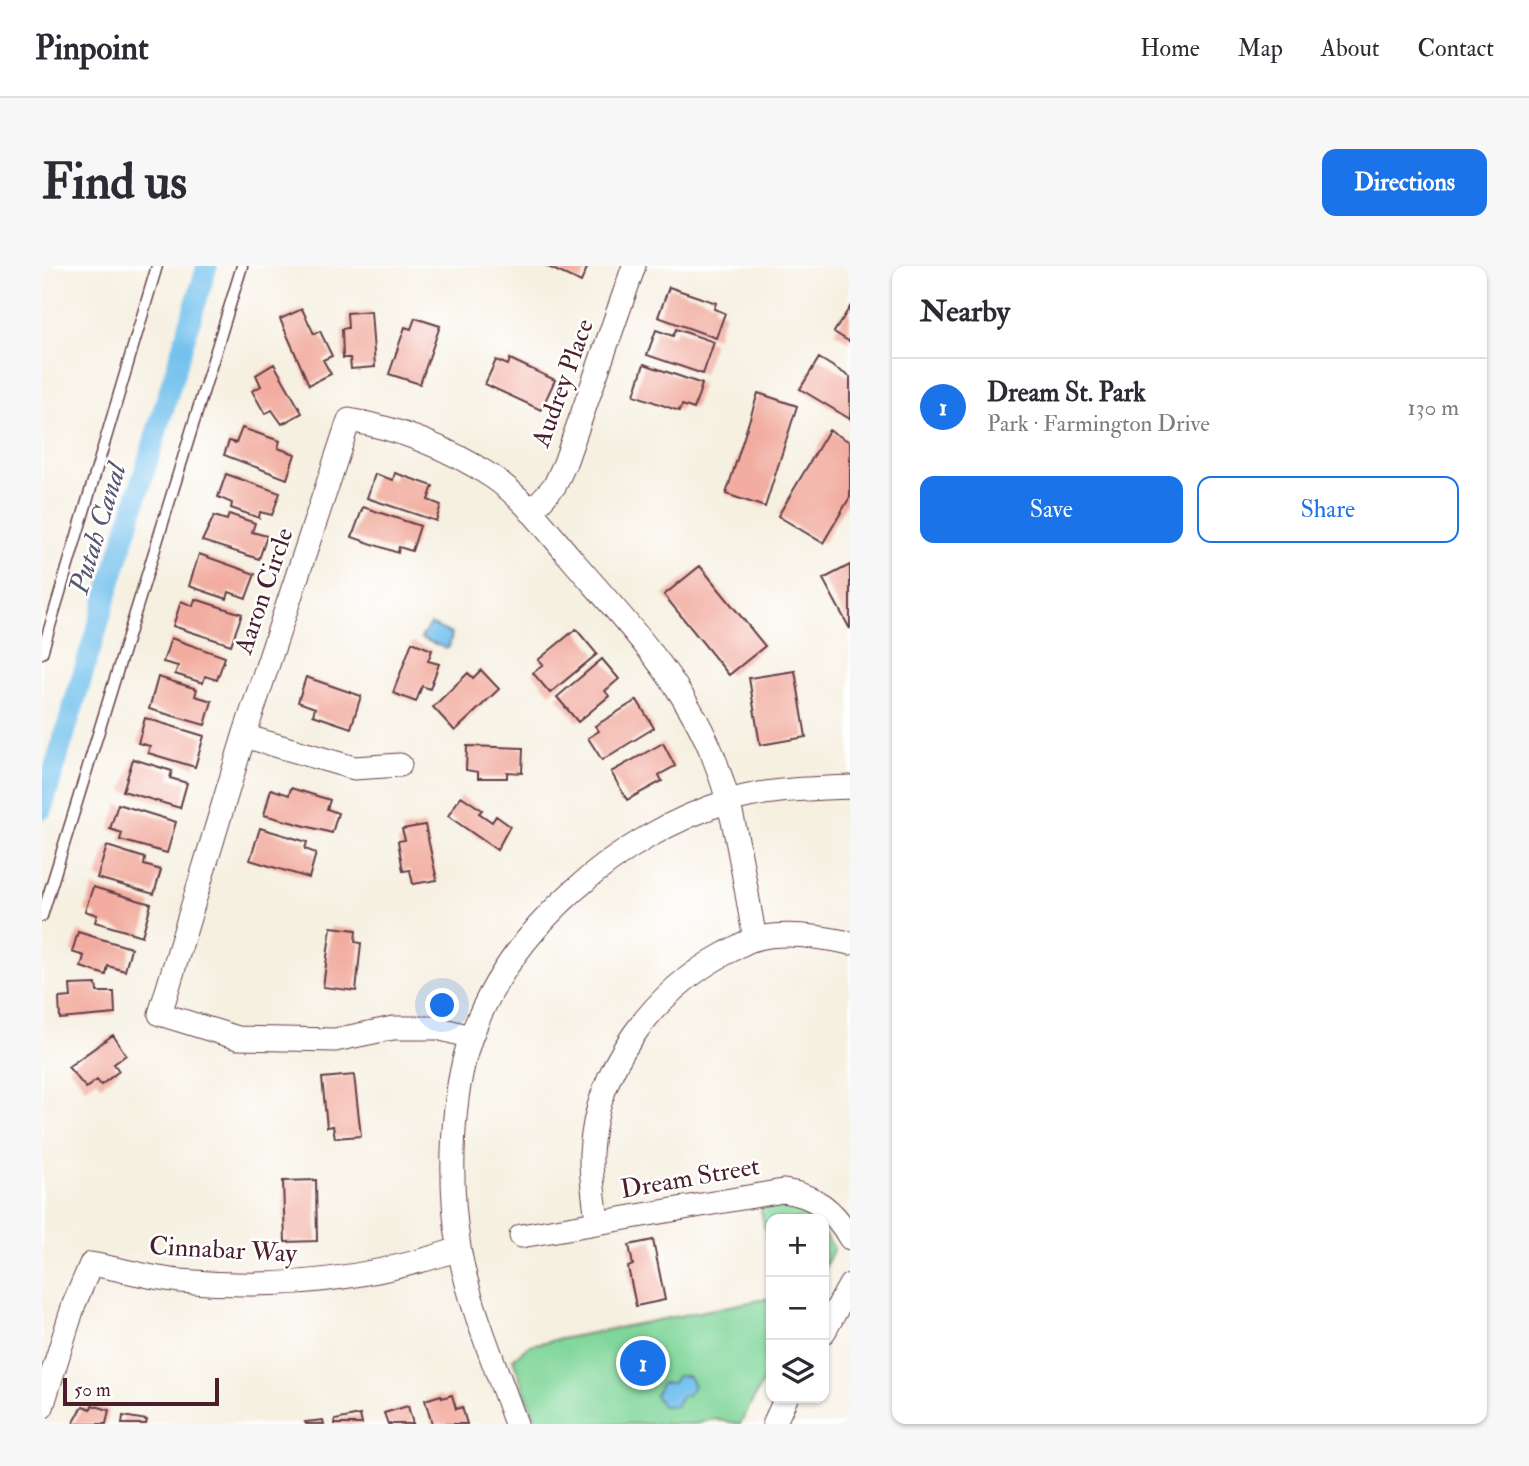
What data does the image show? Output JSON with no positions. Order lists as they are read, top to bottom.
{
  "streets": {
    "street": [
      "Audrey Place",
      "Aaron Circle",
      "Dream Street",
      "Cinnabar Way"
    ]
  },
  "crossings": [
    ["Audrey Place", "Aaron Circle"]
  ],
  "water": ["Putah Canal"],
  "scale_bar": "50 m",
  "page": {
    "header": "Pinpoint",
    "nav": [
      "Home",
      "Map",
      "About",
      "Contact"
    ],
    "buttons": [
      "Directions",
      ["Save", "Share"]
    ],
    "title": "Find us",
    "heading": "Nearby",
    "list": [
      {
        "mark": "1",
        "name": "Dream St. Park",
        "note": "Park · Farmington Drive",
        "value": "130 m"
      }
    ],
    "map_buttons": ["+", "−"],
    "pins": "1",
    "scale": "50 m"
  }
}
